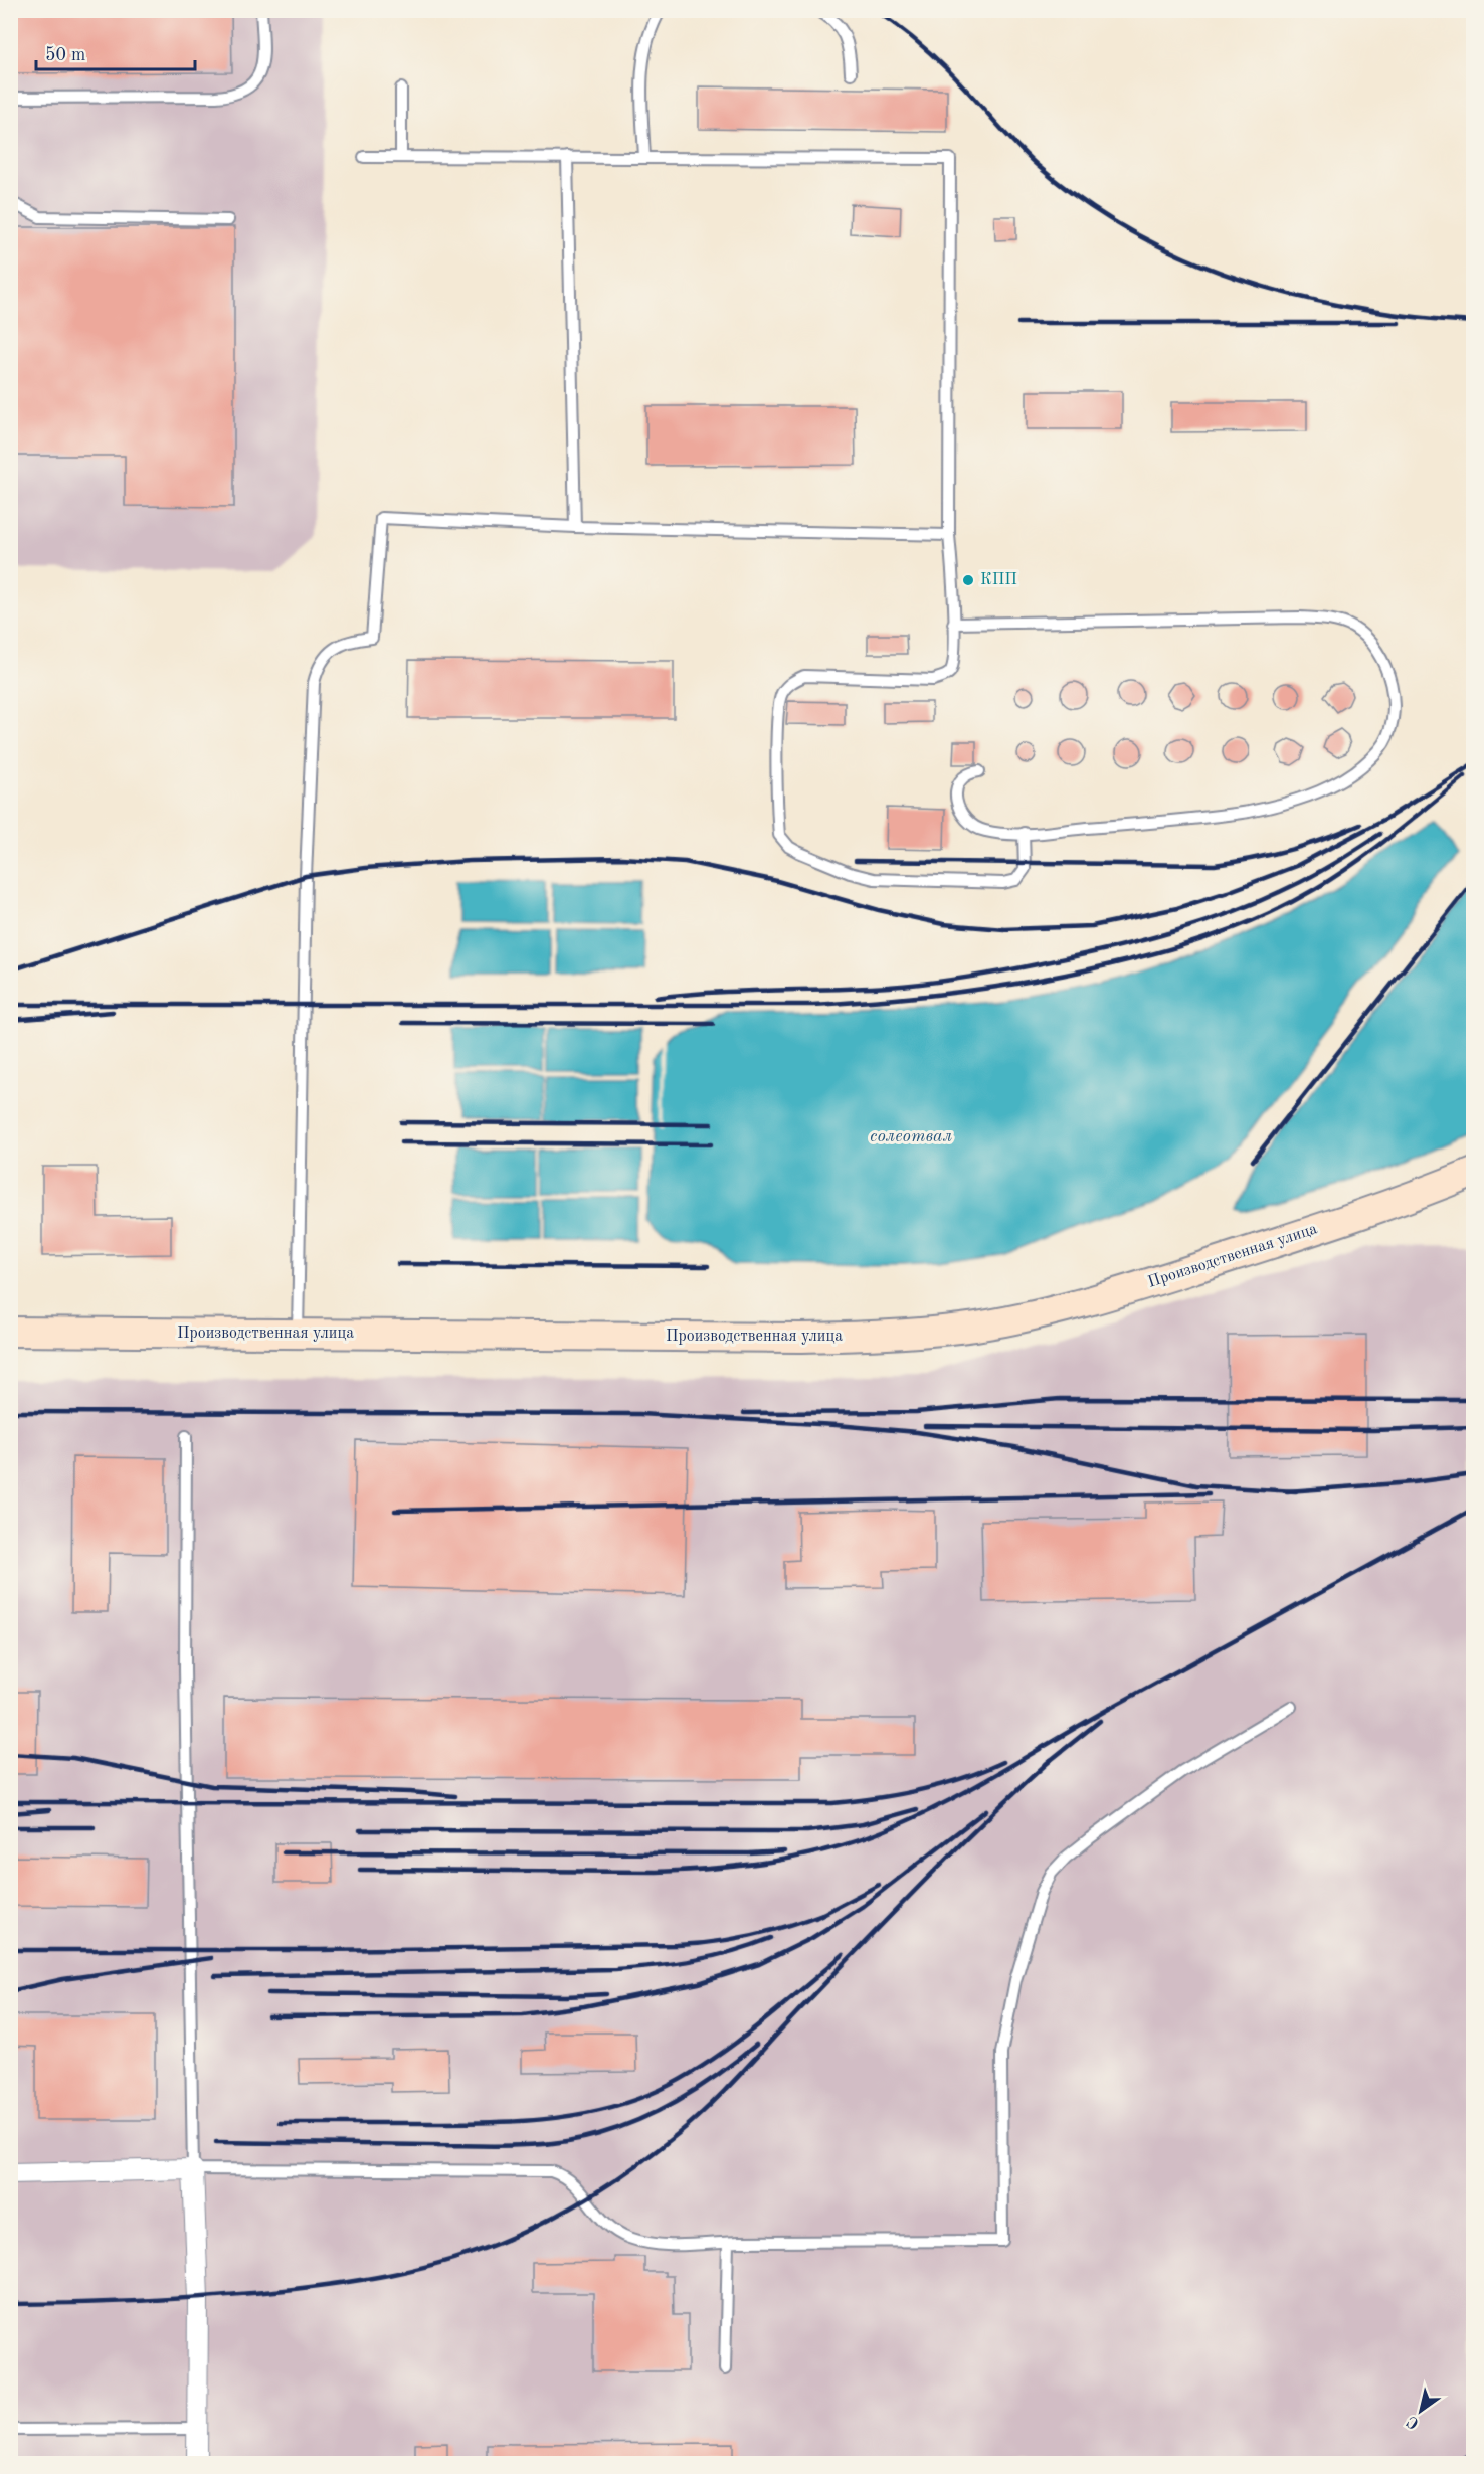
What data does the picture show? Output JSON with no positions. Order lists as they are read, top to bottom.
{
  "streets": {
    "main road": ["Производственная улица"]
  },
  "water": ["солеотвал"],
  "places": ["КПП"],
  "scale_bar": "50 m",
  "north": "bottom left"
}
